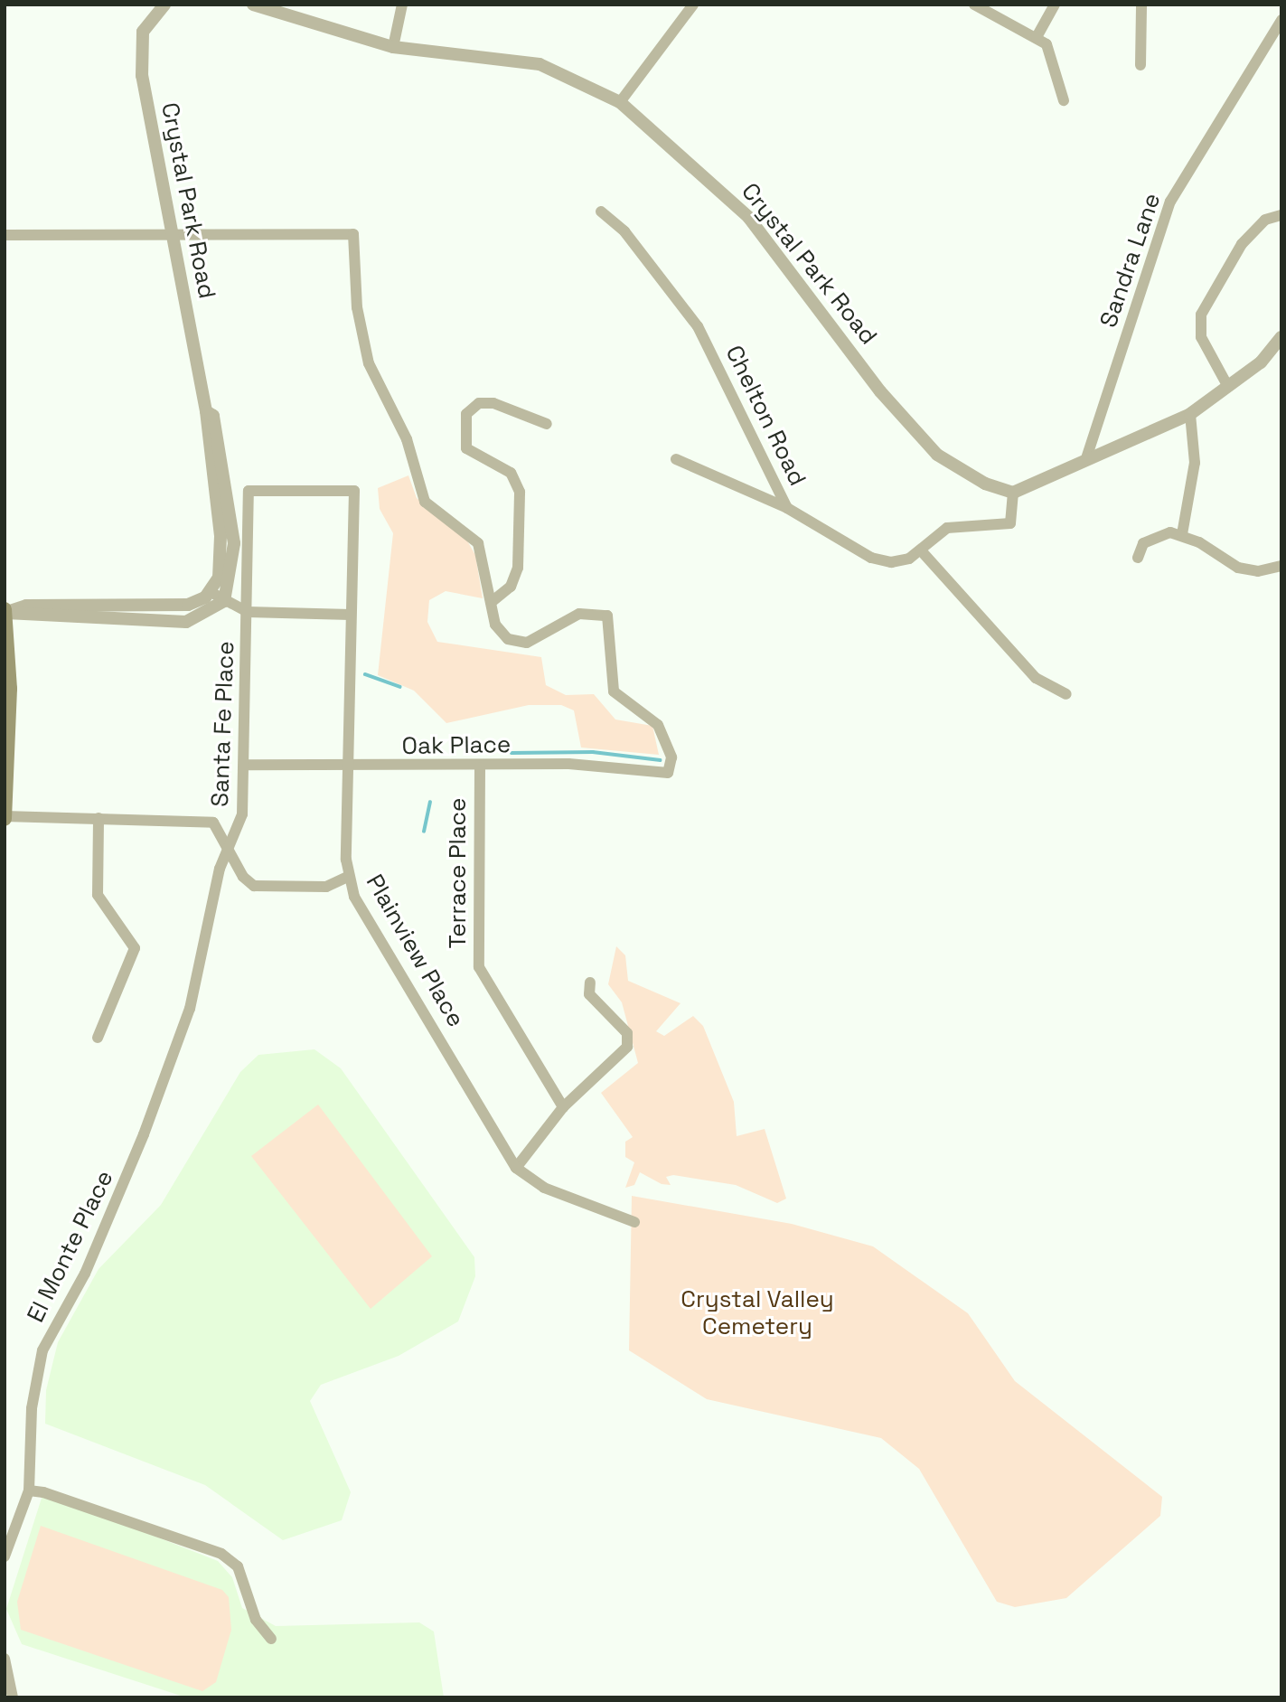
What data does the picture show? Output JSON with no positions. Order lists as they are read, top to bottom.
{
  "streets": {
    "street": [
      "Crystal Park Road",
      "Sandra Lane",
      "Chelton Road",
      "Santa Fe Place",
      "Oak Place",
      "Terrace Place",
      "Plainview Place",
      "El Monte Place"
    ]
  },
  "crossings": [
    ["Crystal Park Road", "Chelton Road"],
    ["Santa Fe Place", "Oak Place"],
    ["Santa Fe Place", "Plainview Place"],
    ["Santa Fe Place", "El Monte Place"],
    ["Oak Place", "Terrace Place"],
    ["Oak Place", "Plainview Place"]
  ],
  "parks": ["Crystal Valley Cemetery"]
}
